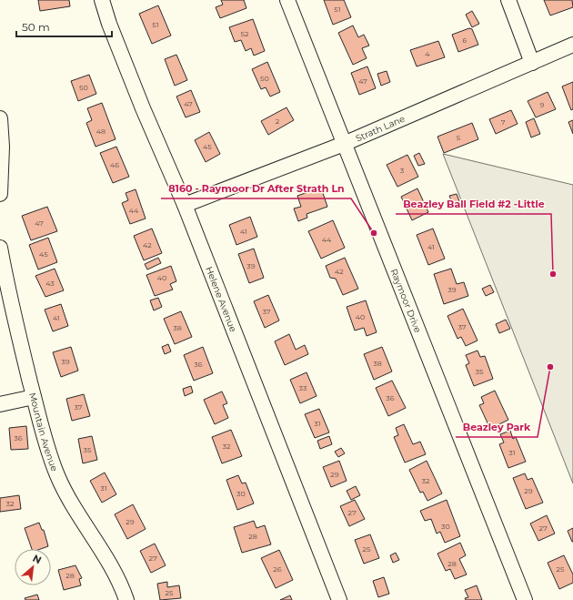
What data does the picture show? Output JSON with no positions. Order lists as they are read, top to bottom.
{
  "streets": {
    "street": [
      "Strath Lane",
      "Helene Avenue",
      "Raymoor Drive",
      "Mountain Avenue"
    ]
  },
  "crossings": [
    ["Strath Lane", "Helene Avenue"],
    ["Strath Lane", "Raymoor Drive"]
  ],
  "places": ["8160 - Raymoor Dr After Strath Ln", "Beazley Ball Field #2 -Little", "Beazley Park"],
  "house_numbers": [
    "51",
    "51",
    "52",
    "6",
    "4",
    "50",
    "47",
    "50",
    "47",
    "9",
    "2",
    "7",
    "48",
    "5",
    "45",
    "46",
    "3",
    "44",
    "47",
    "41",
    "44",
    "42",
    "41",
    "45",
    "39",
    "42",
    "40",
    "43",
    "39",
    "37",
    "40",
    "41",
    "37",
    "38",
    "39",
    "38",
    "36",
    "35",
    "33",
    "36",
    "37",
    "31",
    "36",
    "32",
    "35",
    "31",
    "29",
    "32",
    "31",
    "29",
    "30",
    "32",
    "27",
    "29",
    "30",
    "27",
    "28",
    "25",
    "27",
    "28",
    "26",
    "25",
    "28",
    "25"
  ],
  "scale_bar": "50 m",
  "north": "top right"
}
